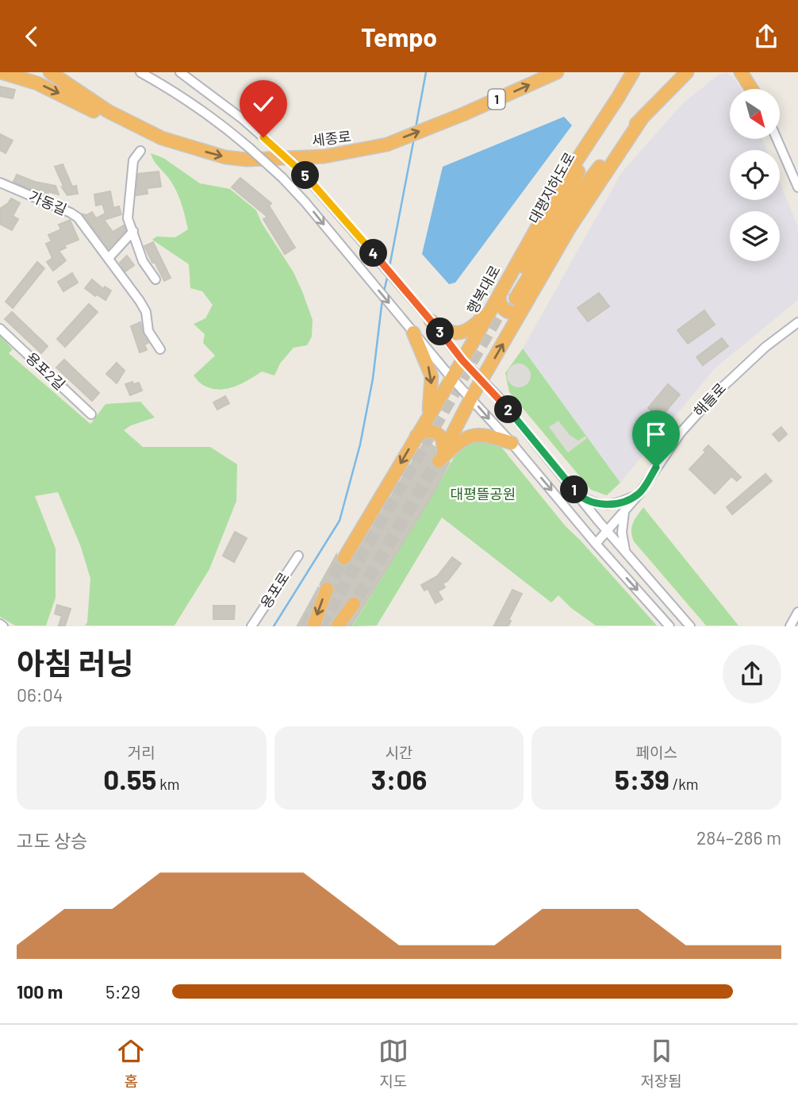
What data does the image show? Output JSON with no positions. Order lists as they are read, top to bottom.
{
  "streets": {
    "highway": [
      "1",
      "세종로",
      "대평지하도로",
      "행복대로"
    ],
    "street": [
      "가동길",
      "용포2길",
      "해들로",
      "용포로"
    ]
  },
  "crossings": [
    ["대평지하도로", "행복대로"]
  ],
  "one_way": ["세종로"],
  "parks": ["대평뜰공원"],
  "north": "bottom right",
  "page": {
    "header": "Tempo",
    "pins": [
      "5",
      "4",
      "3",
      "2",
      "1"
    ],
    "heading": ["아침 러닝", "06:04"],
    "stats": [
      ["거리", "0.55 km"],
      ["시간", "3:06"],
      ["페이스", "5:39 /km"]
    ],
    "chart": ["고도 상승", "284–286 m"],
    "list": [
      {
        "name": "100 m",
        "note": "5:29"
      }
    ],
    "tabs": ["홈", "지도", "저장됨"]
  }
}
